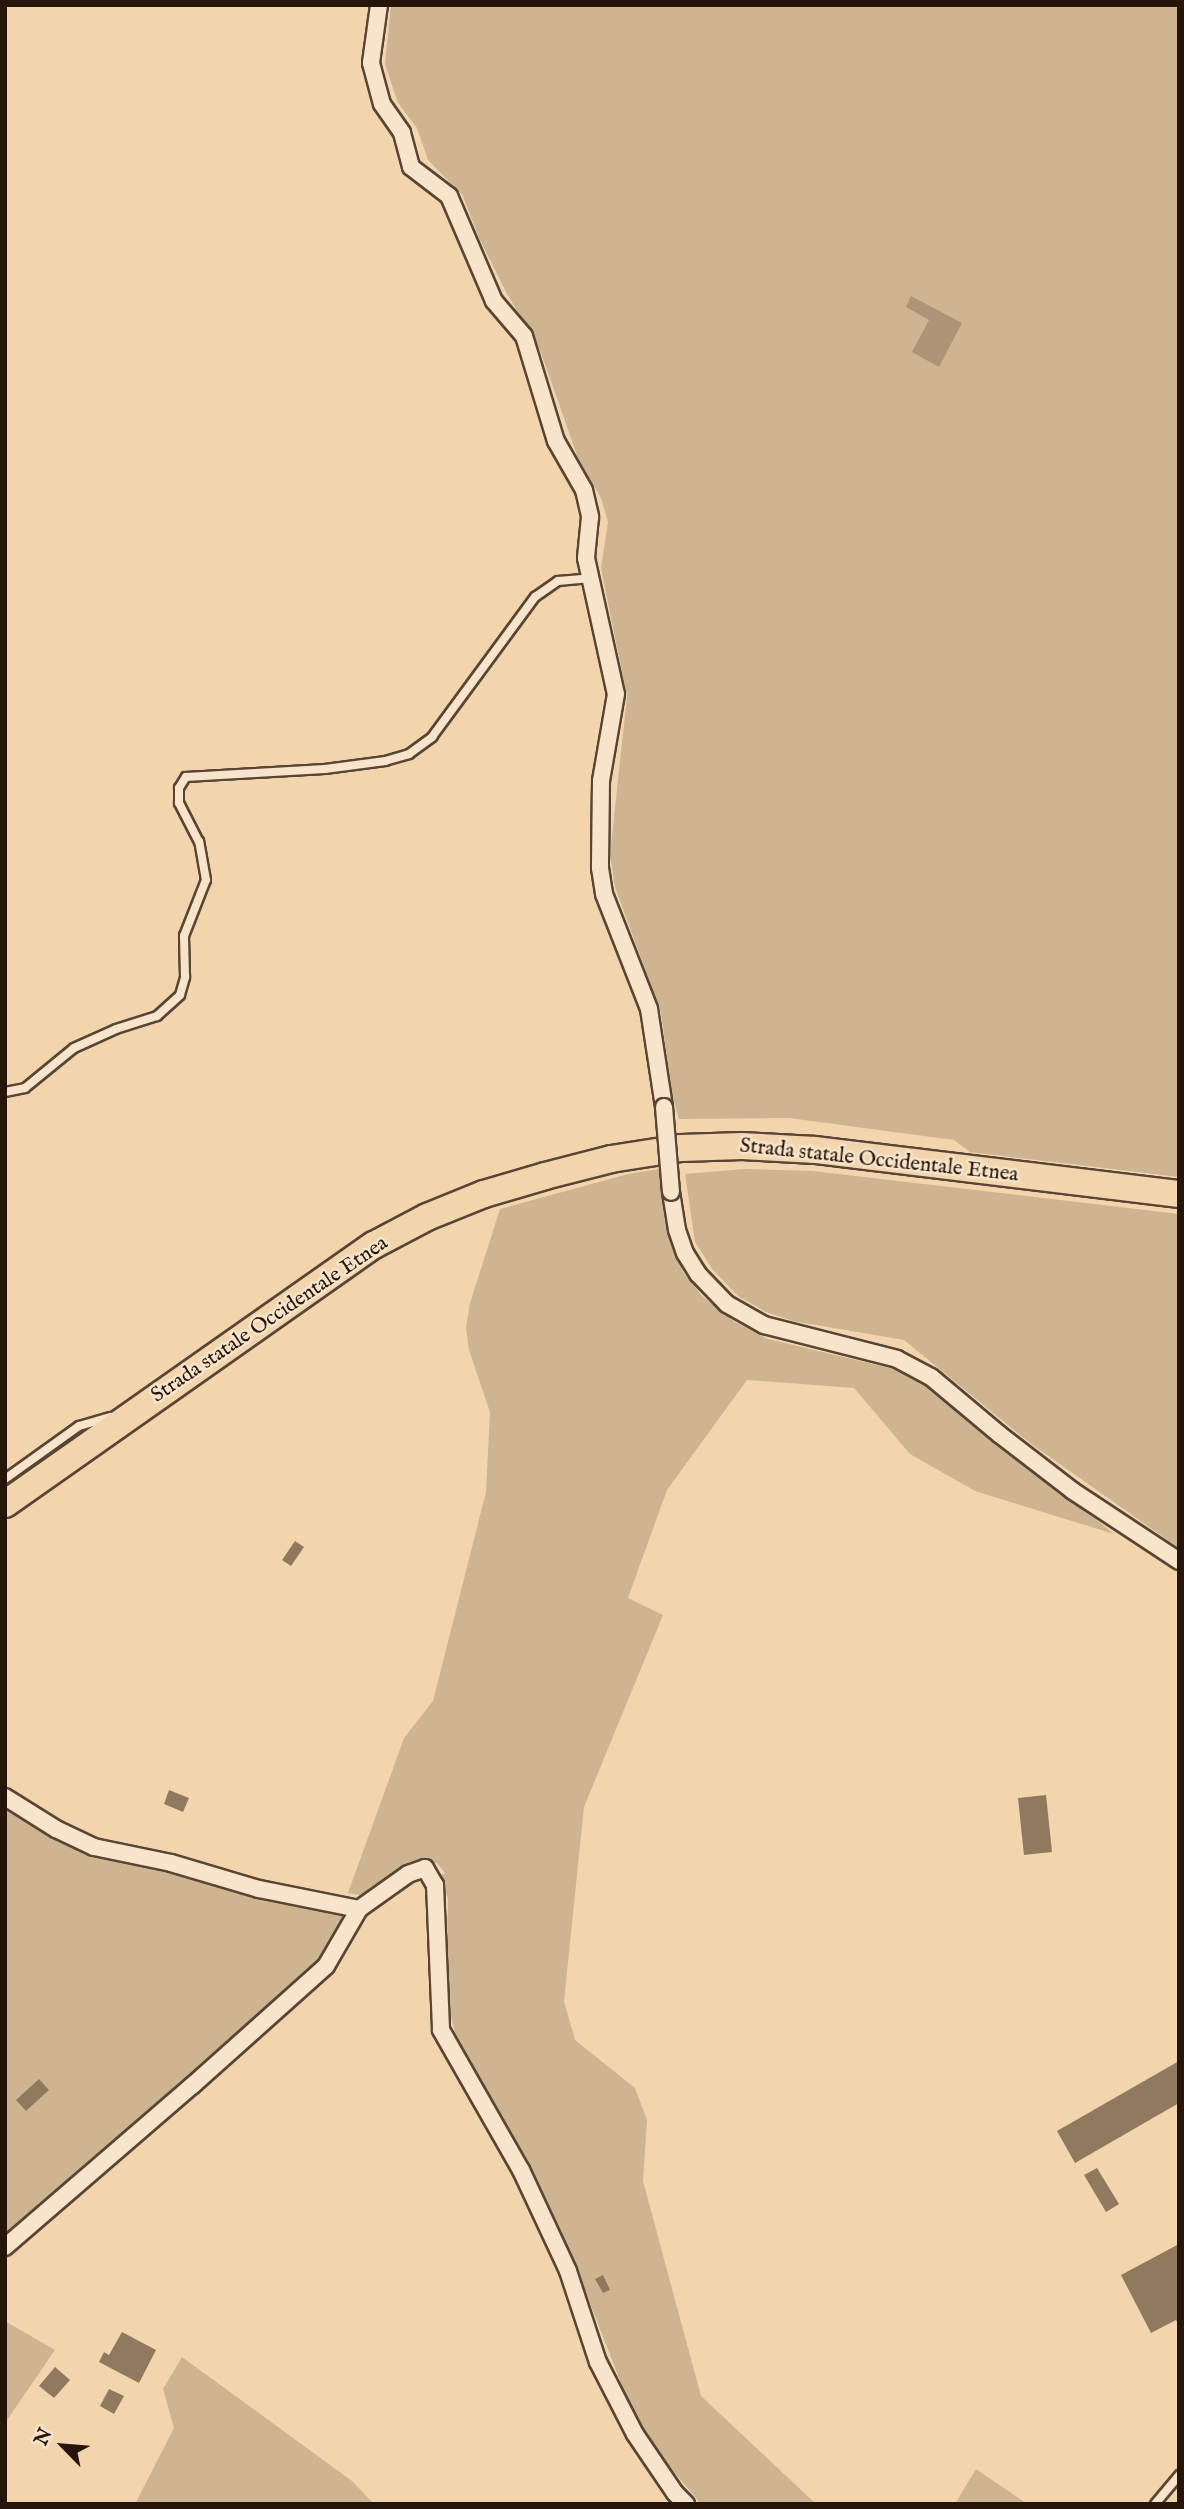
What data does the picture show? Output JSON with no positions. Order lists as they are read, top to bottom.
{
  "streets": {
    "main road": ["Strada statale Occidentale Etnea"]
  },
  "north": "top left"
}
